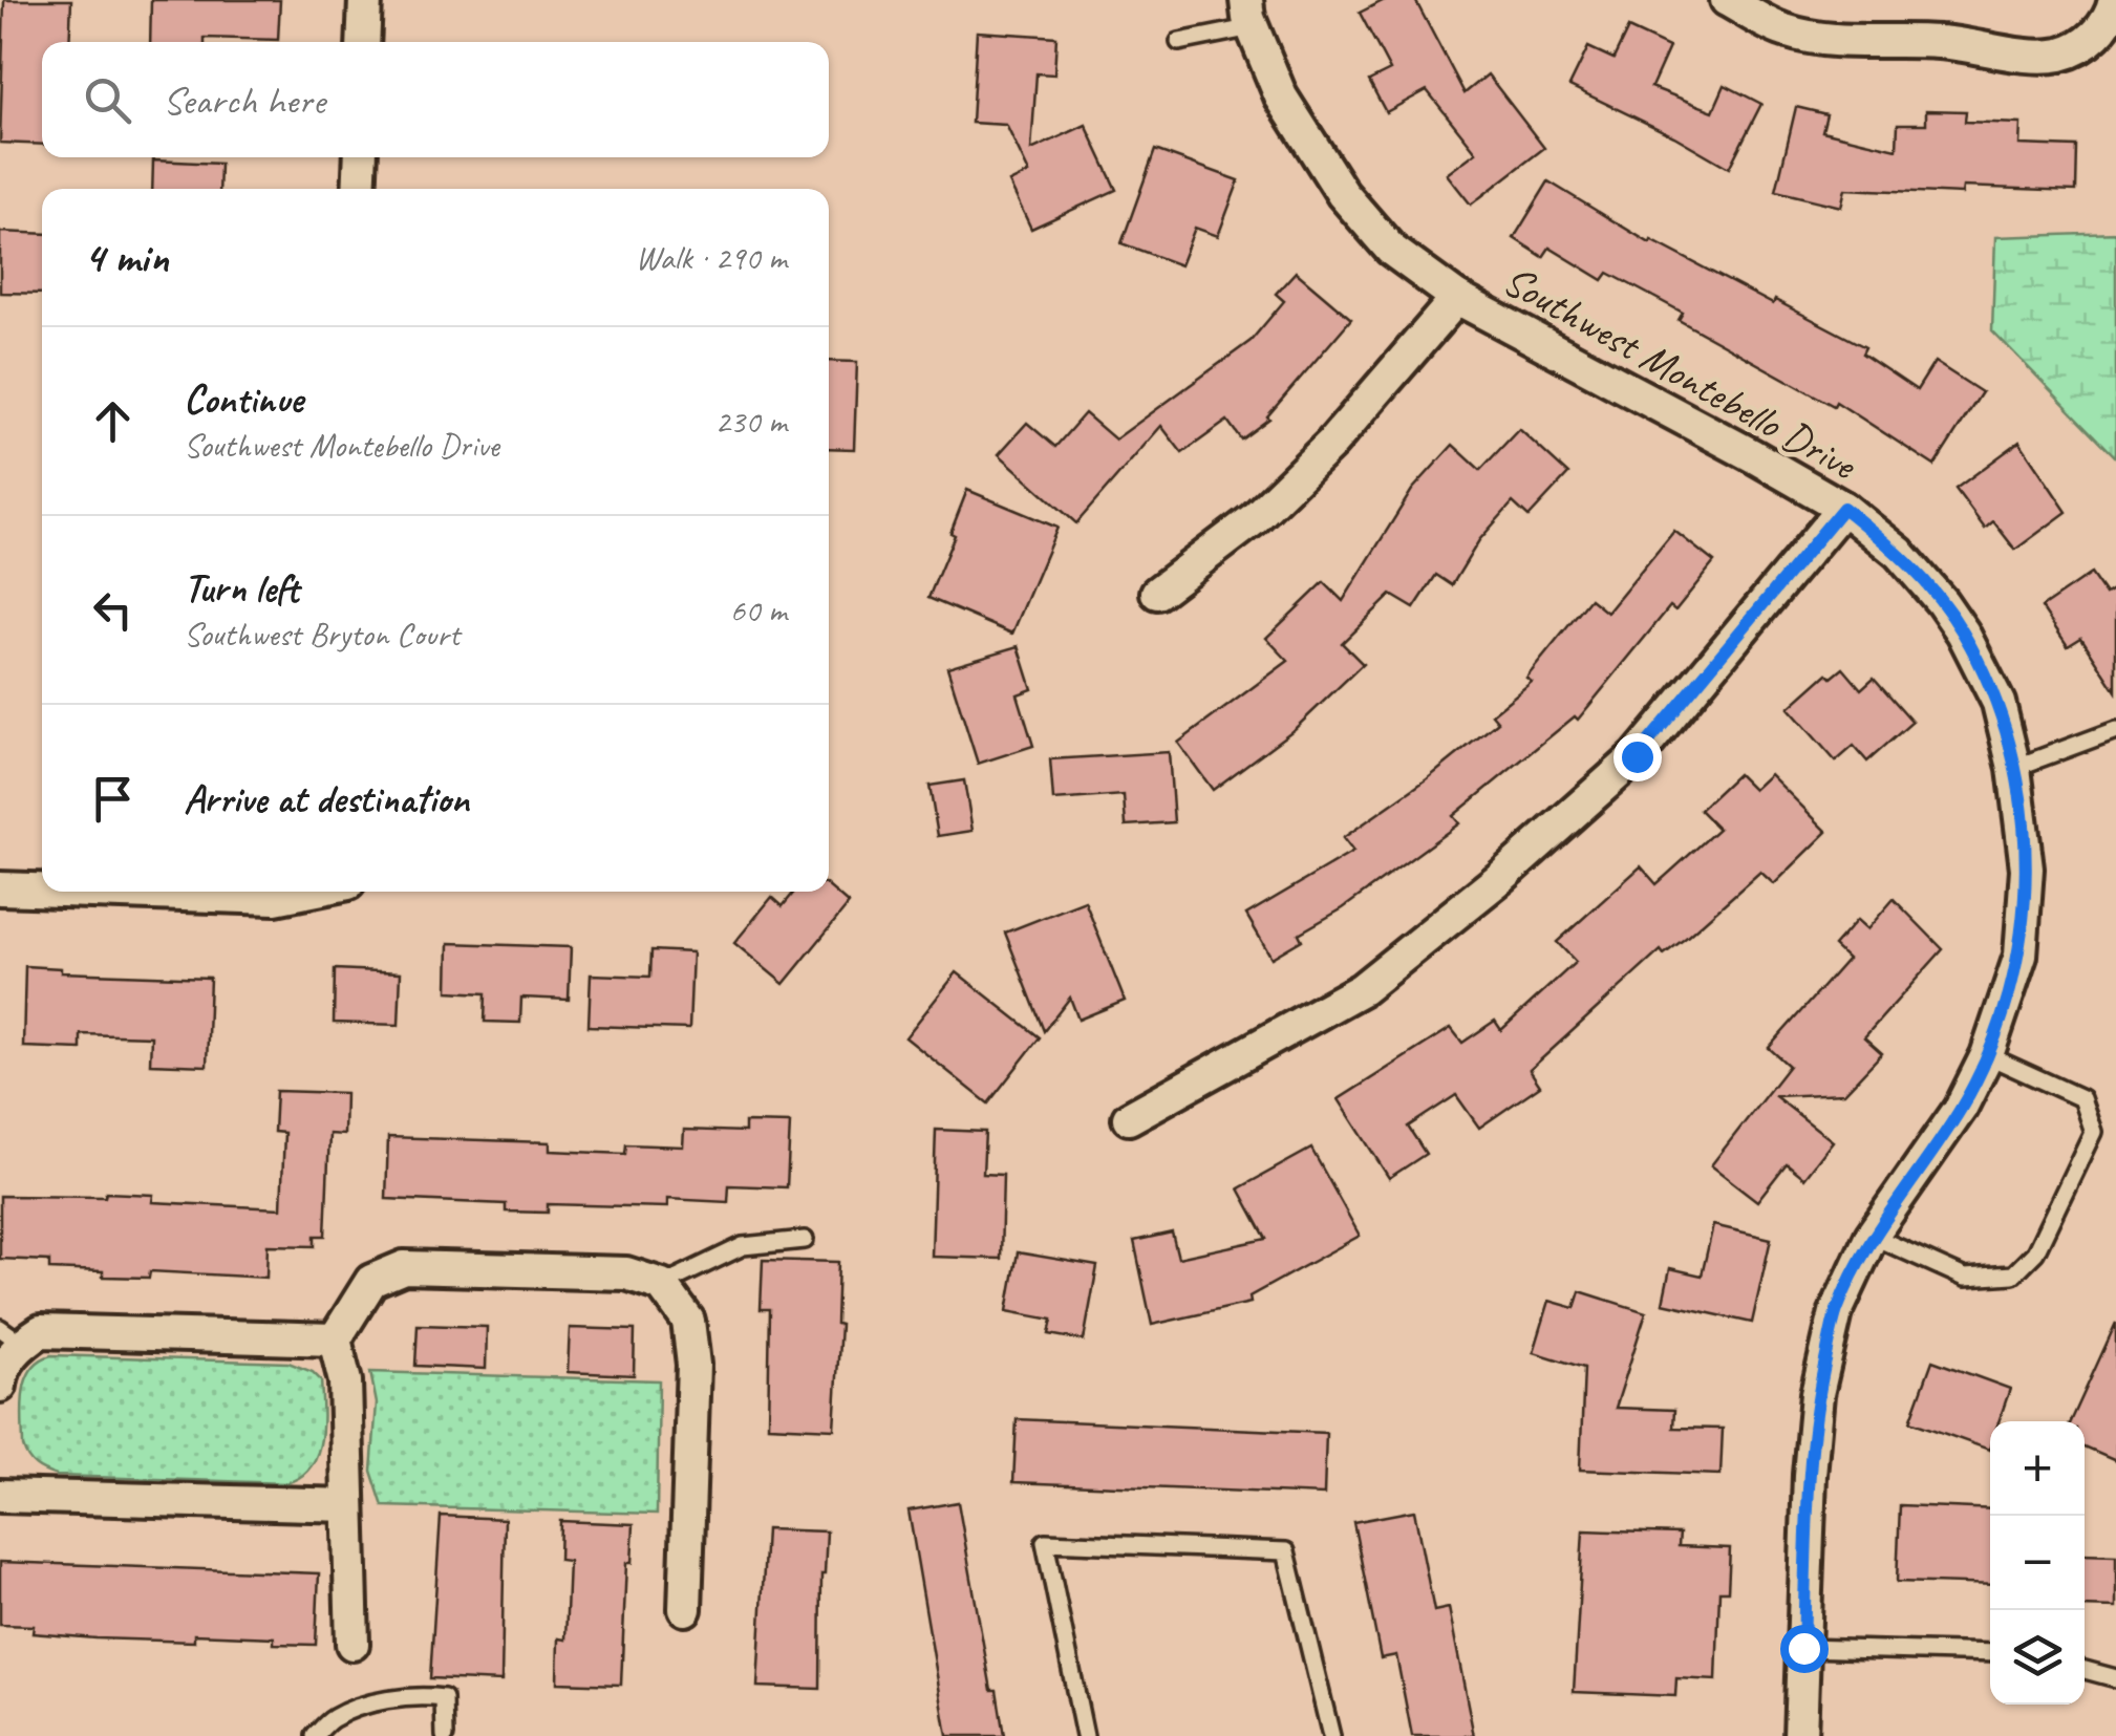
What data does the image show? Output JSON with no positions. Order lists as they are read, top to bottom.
{
  "streets": {
    "street": ["Southwest Montebello Drive"]
  },
  "page": {
    "search": "Search here",
    "heading": ["4 min", "Walk · 290 m"],
    "list": [
      ["Continue", "Southwest Montebello Drive", "230 m"],
      ["Turn left", "Southwest Bryton Court", "60 m"],
      "Arrive at destination"
    ],
    "map_buttons": ["+", "−"]
  }
}
